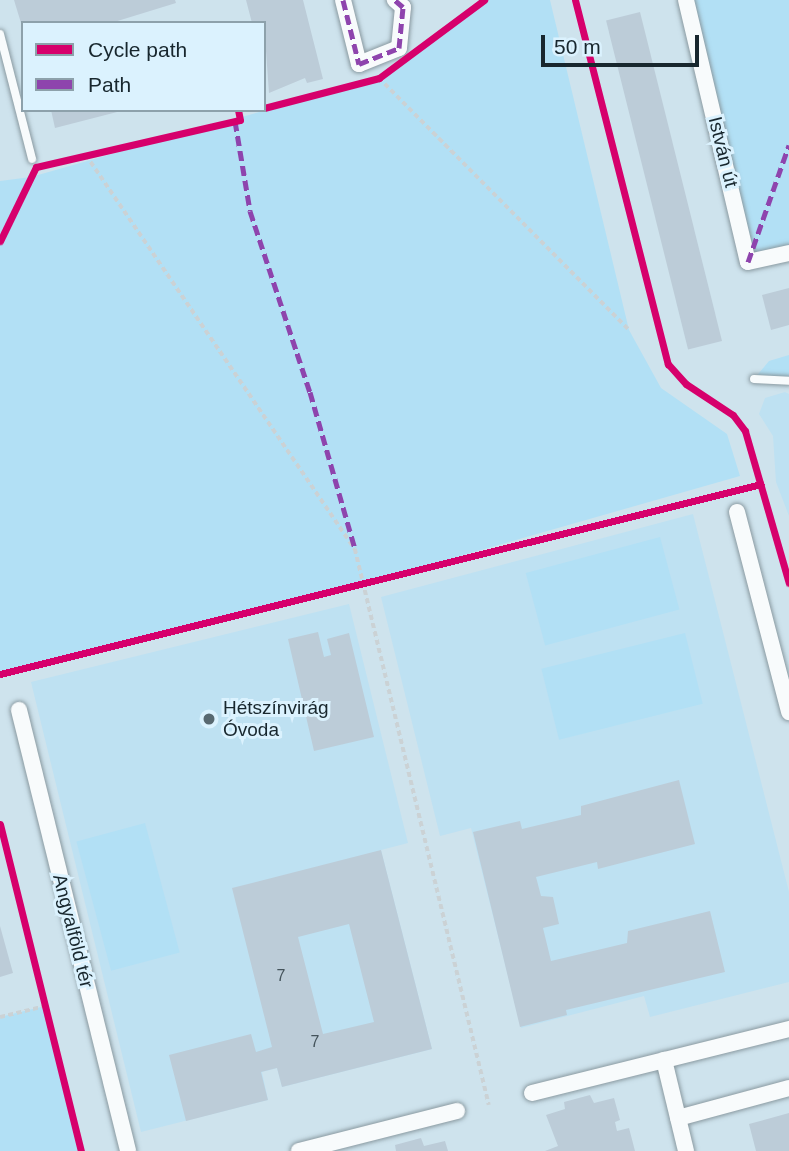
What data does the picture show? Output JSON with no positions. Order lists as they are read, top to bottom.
{
  "streets": {
    "street": ["István út", "Angyalföld tér"]
  },
  "places": ["Hétszínvirág Óvoda"],
  "house_numbers": ["7", "7"],
  "legend": ["Cycle path", "Path"],
  "scale_bar": "50 m"
}
